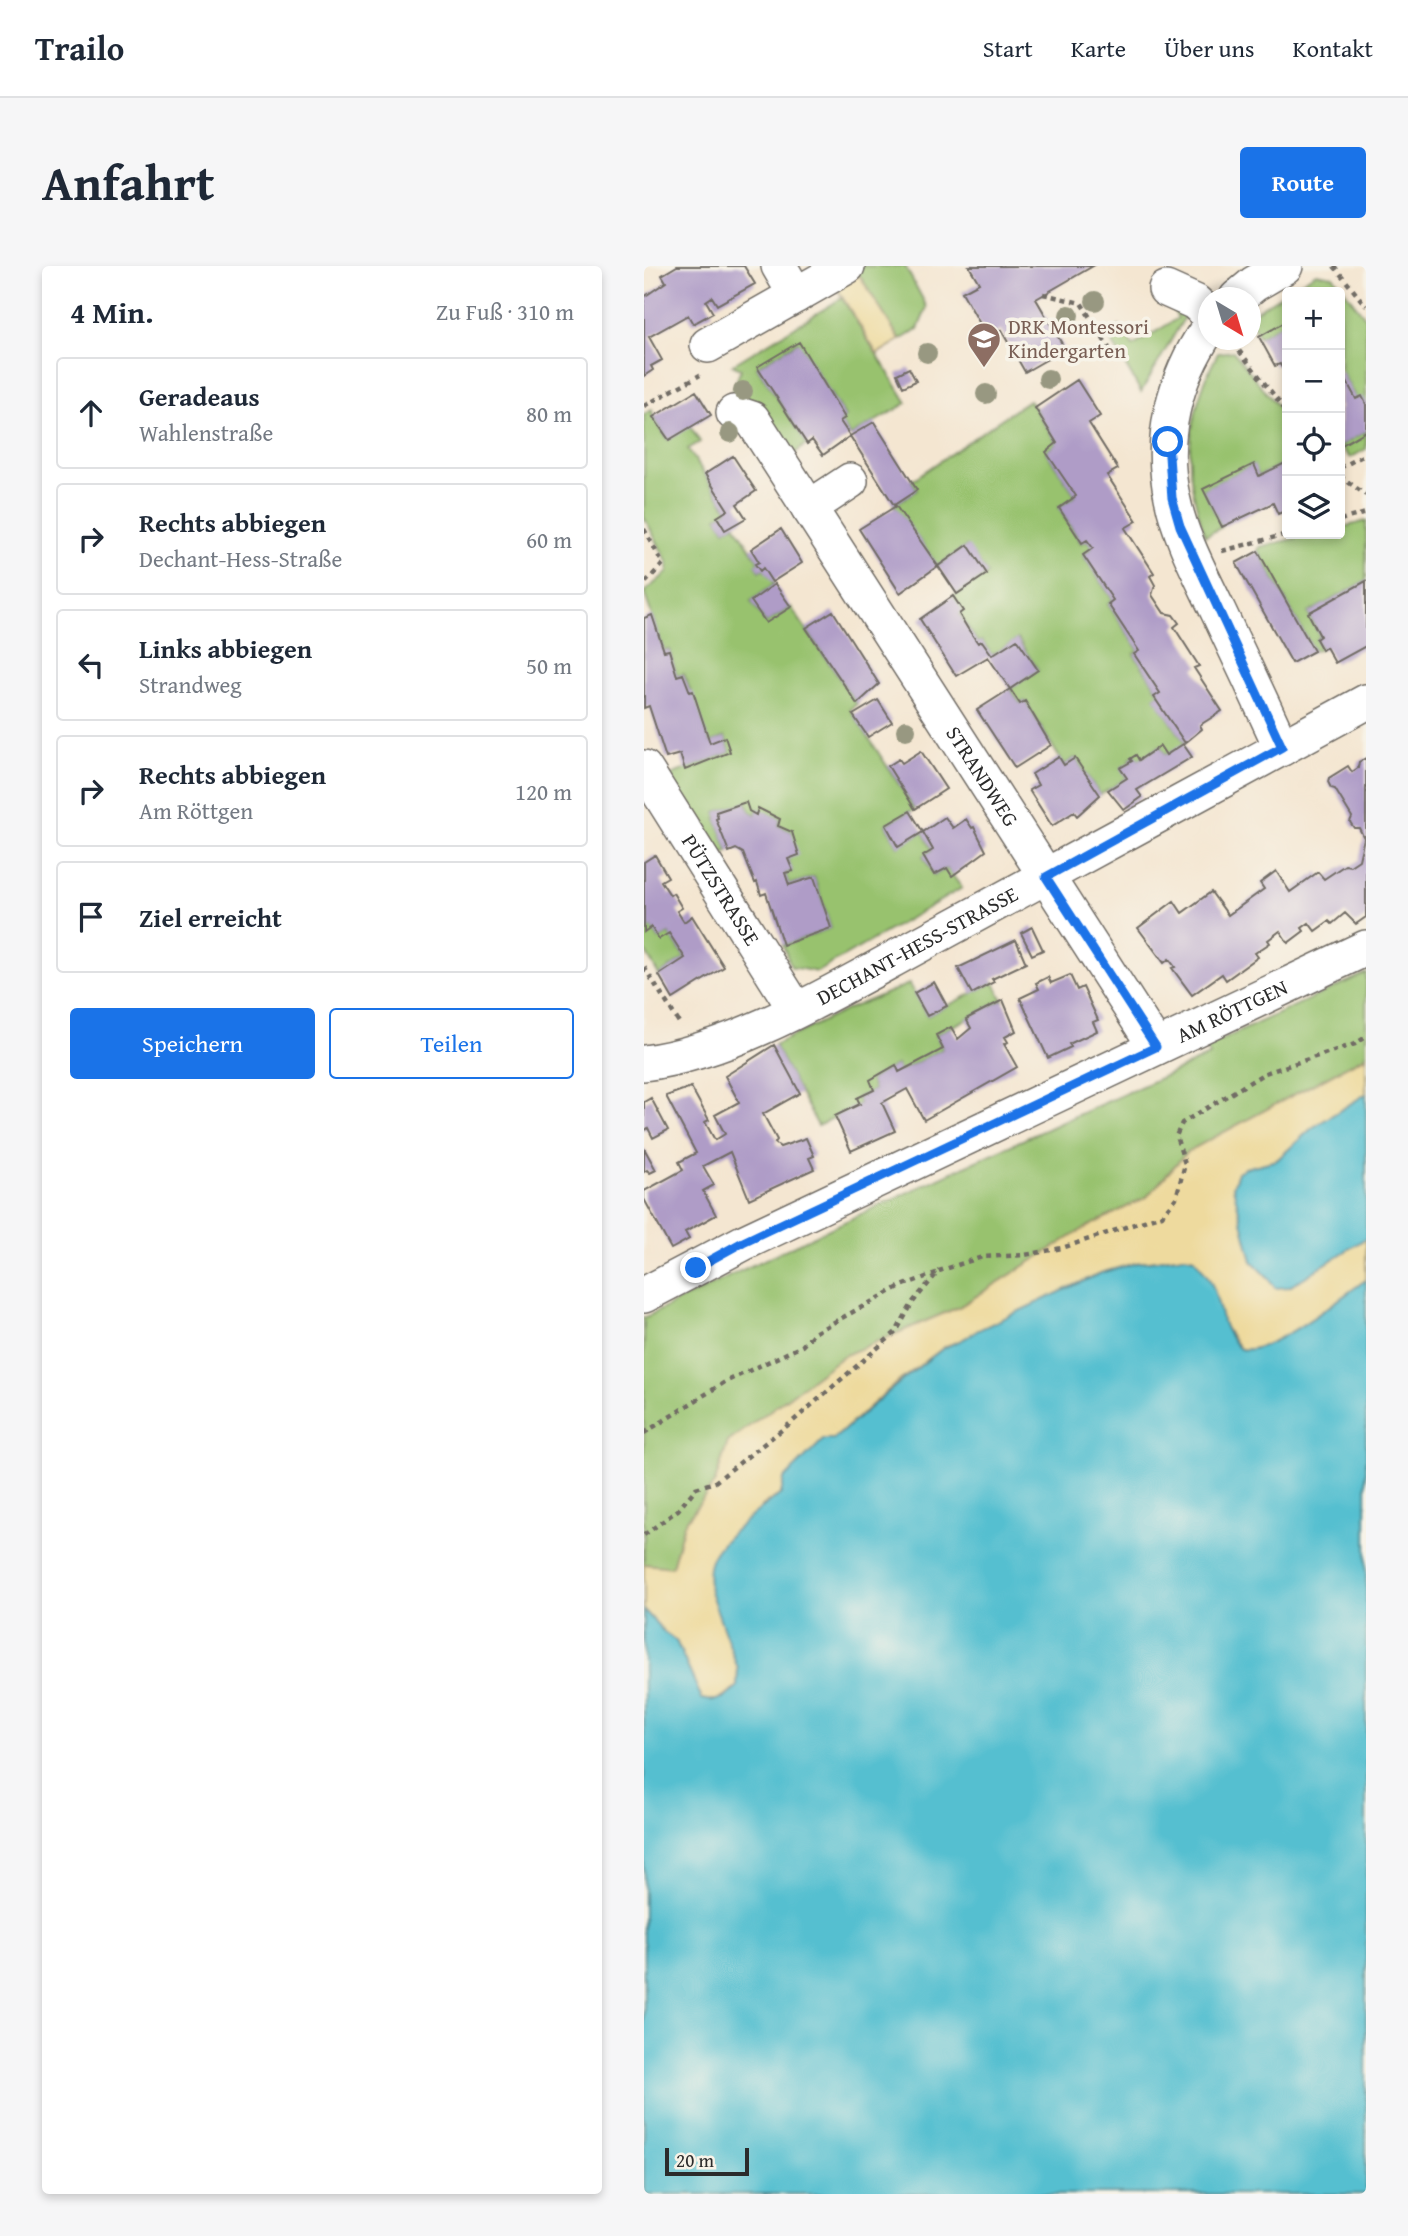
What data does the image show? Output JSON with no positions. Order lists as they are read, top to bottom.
{
  "streets": {
    "street": [
      "STRANDWEG",
      "PÜTZSTRASSE",
      "DECHANT-HESS-STRASSE",
      "AM RÖTTGEN"
    ]
  },
  "crossings": [
    ["STRANDWEG", "DECHANT-HESS-STRASSE"],
    ["STRANDWEG", "AM RÖTTGEN"],
    ["PÜTZSTRASSE", "DECHANT-HESS-STRASSE"]
  ],
  "places": {
    "school or university": ["DRK Montessori Kindergarten"]
  },
  "scale_bar": "20 m",
  "north": "bottom right",
  "page": {
    "header": "Trailo",
    "nav": [
      "Start",
      "Karte",
      "Über uns",
      "Kontakt"
    ],
    "title": "Anfahrt",
    "buttons": [
      "Route",
      ["Speichern", "Teilen"]
    ],
    "heading": ["4 Min.", "Zu Fuß · 310 m"],
    "map_buttons": ["+", "−"],
    "list": [
      ["Geradeaus", "Wahlenstraße", "80 m"],
      ["Rechts abbiegen", "Dechant-Hess-Straße", "60 m"],
      ["Links abbiegen", "Strandweg", "50 m"],
      ["Rechts abbiegen", "Am Röttgen", "120 m"],
      "Ziel erreicht"
    ],
    "scale": "20 m"
  }
}
